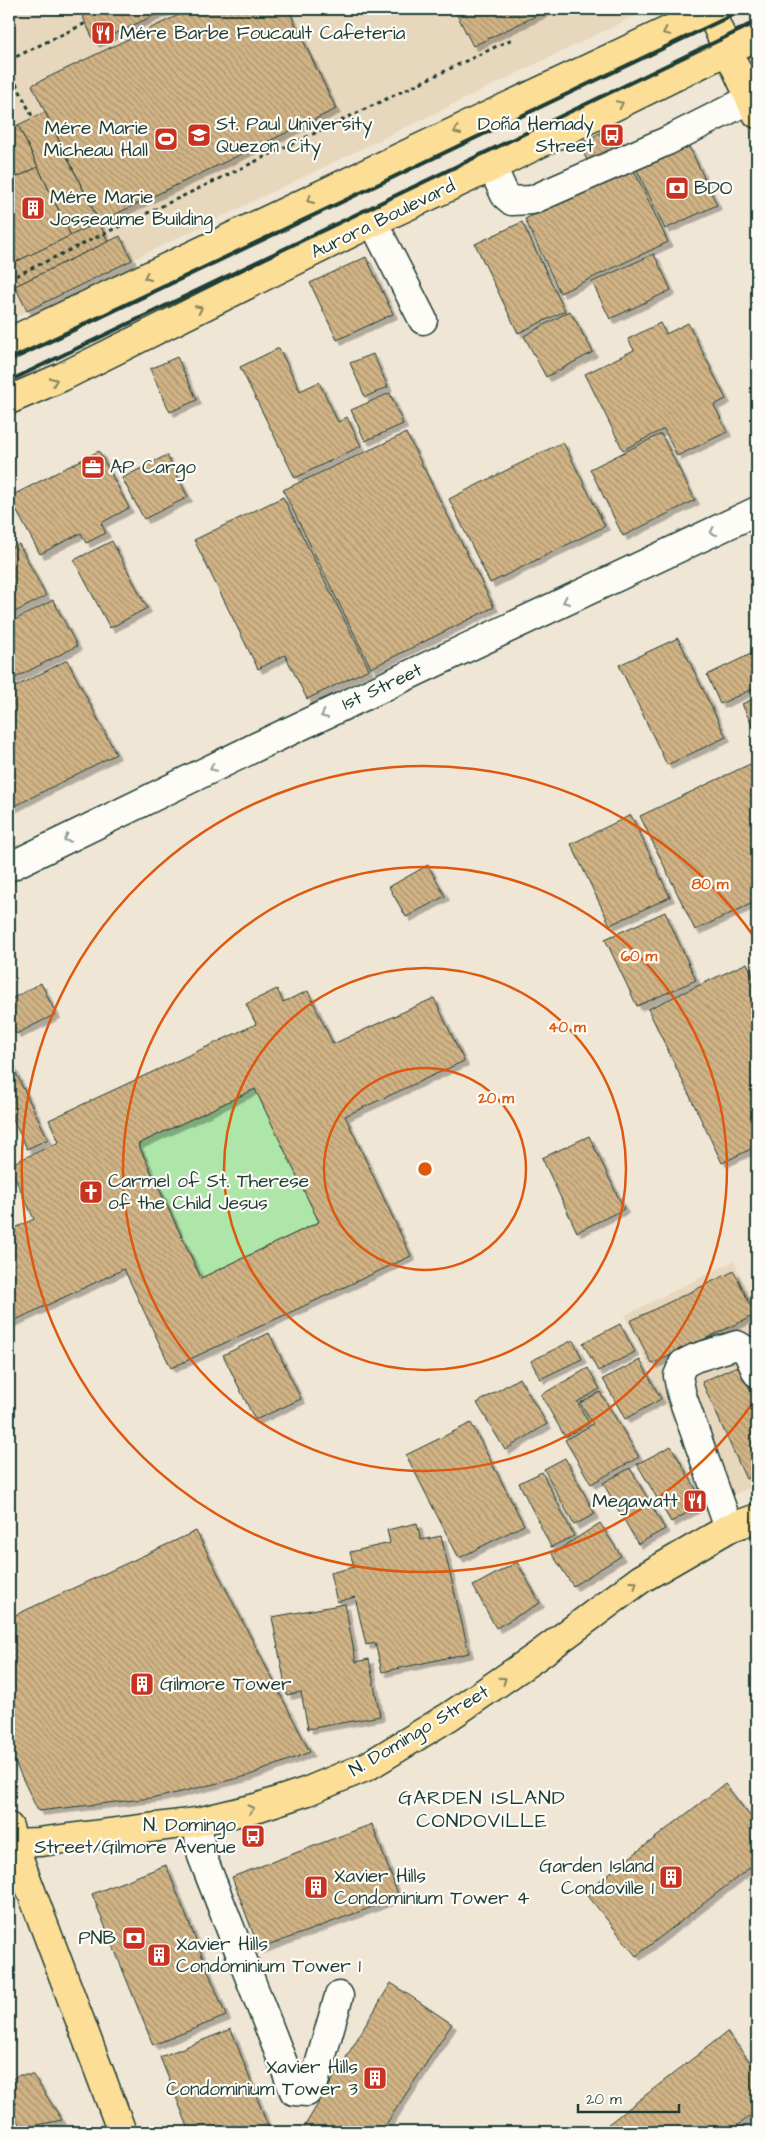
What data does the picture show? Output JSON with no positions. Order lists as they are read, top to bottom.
{
  "streets": {
    "main road": ["Aurora Boulevard", "N. Domingo Street"],
    "street": ["1st Street"]
  },
  "one_way": ["1st Street", "N. Domingo Street"],
  "districts": ["GARDEN ISLAND CONDOVILLE"],
  "places": {
    "restaurant": ["Mére Barbe Foucault Cafeteria", "Megawatt"],
    "school or university": ["St. Paul University Quezon City"],
    "bus stop": ["Doña Hemady Street", "N. Domingo Street/Gilmore Avenue"],
    "sports": ["Mére Marie Micheau Hall"],
    "bank": ["BDO", "PNB"],
    "building": [
      "Mére Marie Josseaume Building",
      "Gilmore Tower",
      "Garden Island Condoville 1",
      "Xavier Hills Condominium Tower 4",
      "Xavier Hills Condominium Tower 1",
      "Xavier Hills Condominium Tower 3"
    ],
    "office": ["AP Cargo"],
    "church": ["Carmel of St. Therese of the Child Jesus"]
  },
  "scale_bar": "20 m",
  "rings": [
    "80 m",
    "60 m",
    "40 m",
    "20 m"
  ]
}
